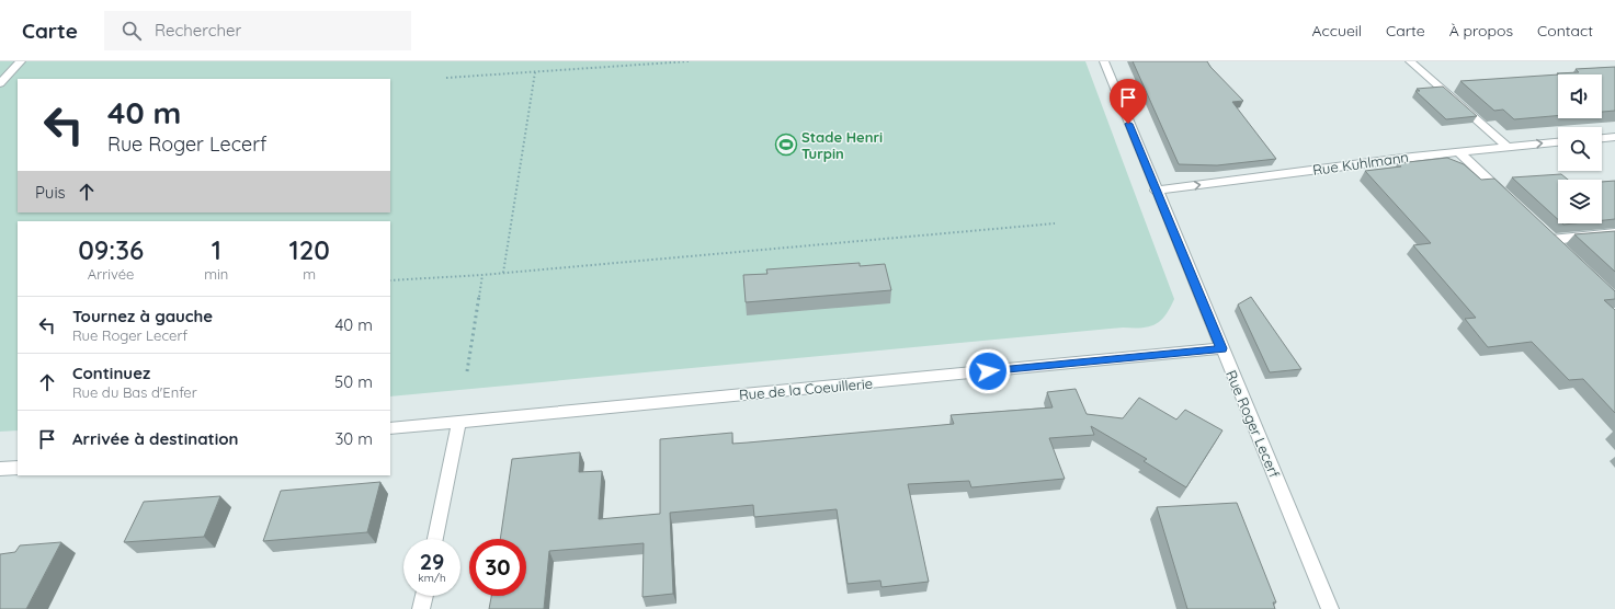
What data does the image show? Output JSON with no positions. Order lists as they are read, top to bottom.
{
  "streets": {
    "street": ["Rue Kuhlmann", "Rue de la Coeuillerie", "Rue Roger Lecerf"]
  },
  "crossings": [
    ["Rue Kuhlmann", "Rue Roger Lecerf"],
    ["Rue de la Coeuillerie", "Rue Roger Lecerf"]
  ],
  "one_way": ["Rue Kuhlmann"],
  "places": {
    "sports": ["Stade Henri Turpin"]
  },
  "page": {
    "header": "Carte",
    "search": "Rechercher",
    "nav": [
      "Accueil",
      "Carte",
      "À propos",
      "Contact"
    ],
    "turn": ["40 m", "Rue Roger Lecerf"],
    "then": "Puis",
    "eta": [
      "09:36",
      "Arrivée",
      "1",
      "min",
      "120",
      "m"
    ],
    "list": [
      {
        "name": "Tournez à gauche",
        "note": "Rue Roger Lecerf",
        "value": "40 m"
      },
      {
        "name": "Continuez",
        "note": "Rue du Bas d'Enfer",
        "value": "50 m"
      },
      {
        "name": "Arrivée à destination",
        "value": "30 m"
      }
    ],
    "speed": "29 km/h",
    "limit": "30"
  }
}
